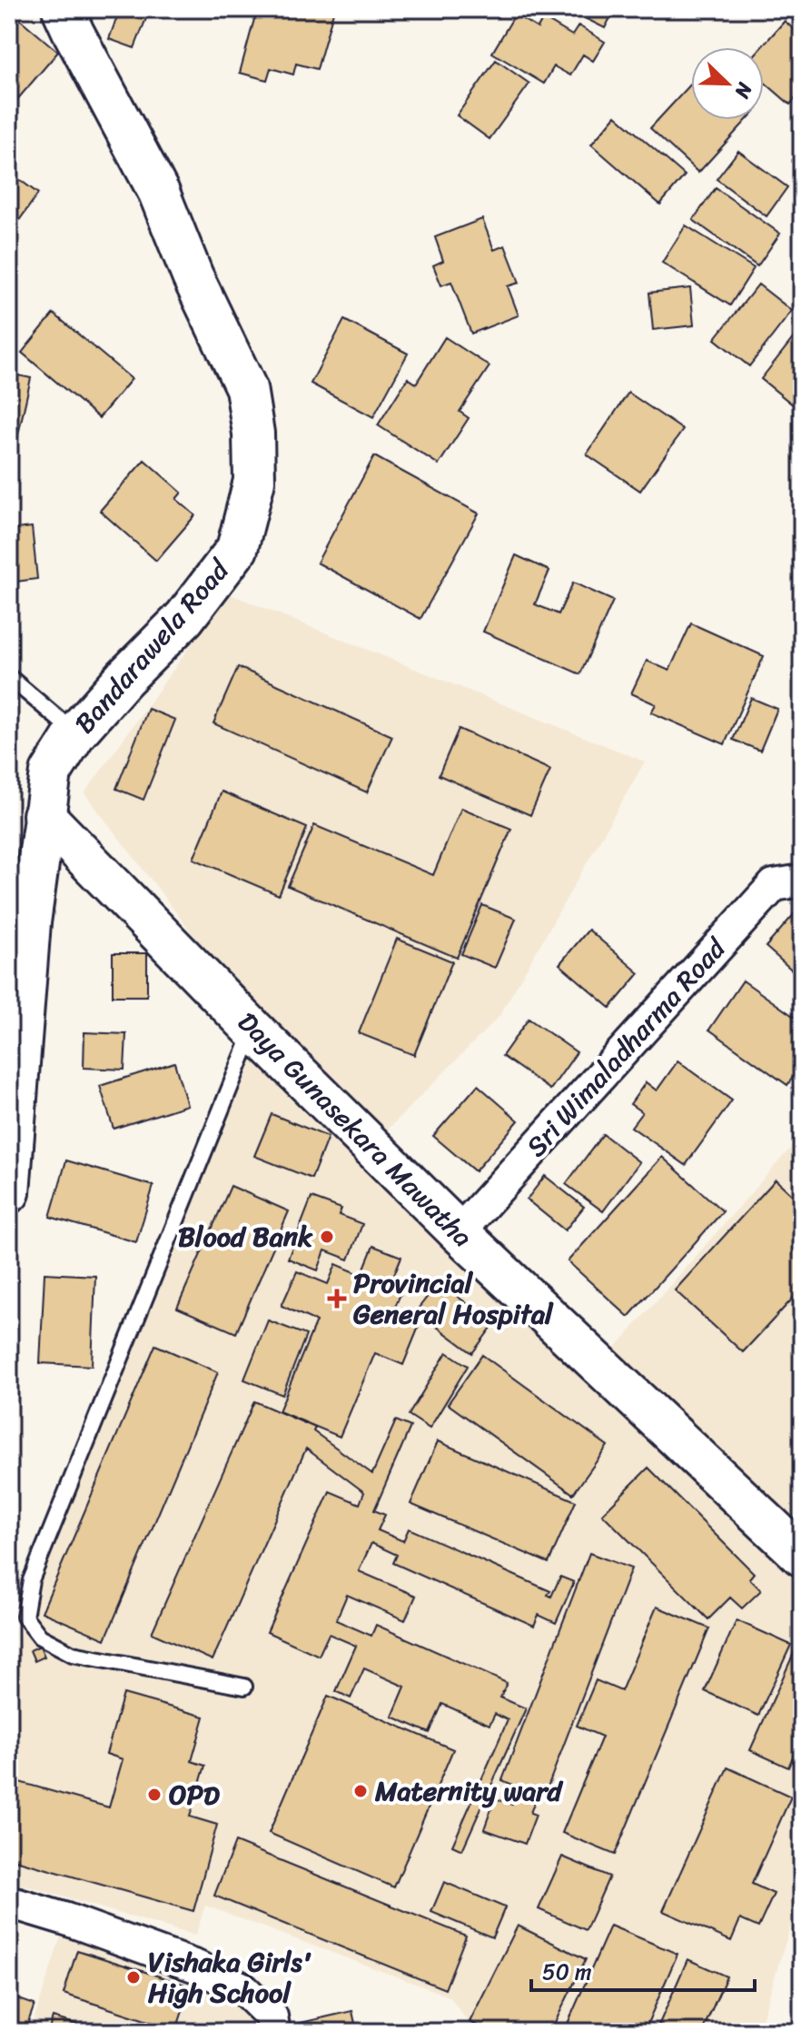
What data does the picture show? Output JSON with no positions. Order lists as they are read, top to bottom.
{
  "streets": {
    "main road": ["Bandarawela Road", "Daya Gunasekara Mawatha"],
    "street": ["Sri Wimaladharma Road"]
  },
  "crossings": [
    ["Bandarawela Road", "Daya Gunasekara Mawatha"],
    ["Sri Wimaladharma Road", "Daya Gunasekara Mawatha"]
  ],
  "places": {
    "other": [
      "Blood Bank",
      "Maternity ward",
      "OPD",
      "Vishaka Girls' High School"
    ],
    "health": ["Provincial General Hospital"]
  },
  "scale_bar": "50 m",
  "north": "bottom right"
}
